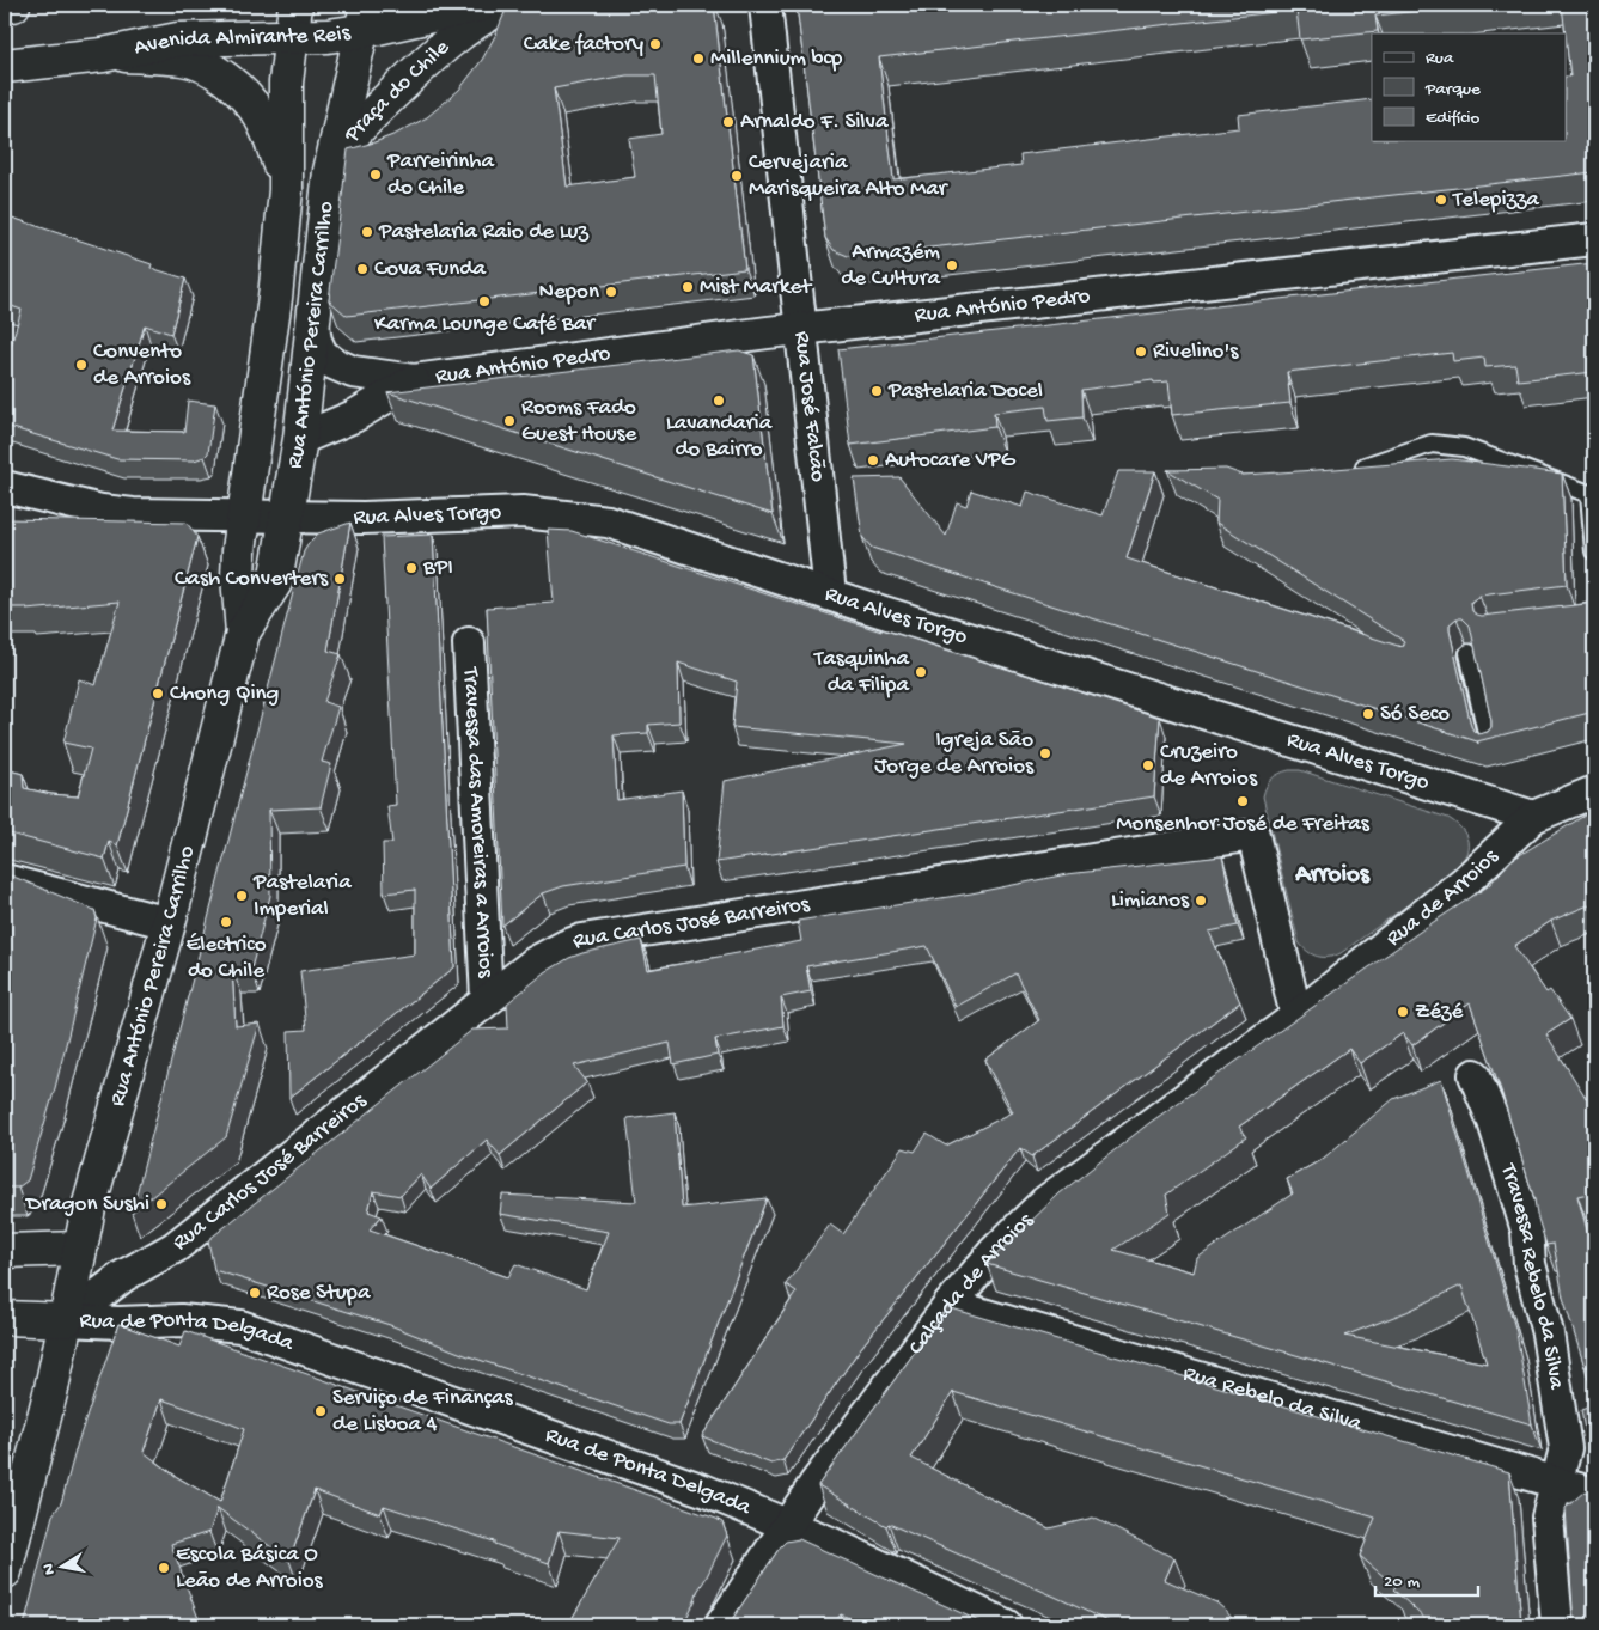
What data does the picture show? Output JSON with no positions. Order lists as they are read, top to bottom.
{
  "streets": {
    "main road": ["Avenida Almirante Reis", "Praça do Chile", "Rua António Pereira Carrilho"],
    "street": [
      "Rua António Pedro",
      "Rua José Falcão",
      "Rua Alves Torgo",
      "Travessa das Amoreiras a Arroios",
      "Rua de Arroios",
      "Rua Carlos José Barreiros",
      "Travessa Rebelo da Silva",
      "Calçada de Arroios",
      "Rua de Ponta Delgada",
      "Rua Rebelo da Silva"
    ]
  },
  "crossings": [
    ["Avenida Almirante Reis", "Rua António Pereira Carrilho"],
    ["Praça do Chile", "Rua António Pereira Carrilho"],
    ["Rua António Pedro", "Rua António Pereira Carrilho"],
    ["Rua António Pedro", "Rua José Falcão"],
    ["Rua António Pereira Carrilho", "Rua Alves Torgo"],
    ["Rua António Pereira Carrilho", "Rua Carlos José Barreiros"],
    ["Rua António Pereira Carrilho", "Rua de Ponta Delgada"],
    ["Rua José Falcão", "Rua Alves Torgo"],
    ["Rua Alves Torgo", "Rua de Arroios"],
    ["Travessa das Amoreiras a Arroios", "Rua Carlos José Barreiros"],
    ["Rua de Arroios", "Rua Carlos José Barreiros"],
    ["Rua de Arroios", "Calçada de Arroios"],
    ["Rua Carlos José Barreiros", "Calçada de Arroios"],
    ["Rua Carlos José Barreiros", "Rua de Ponta Delgada"],
    ["Travessa Rebelo da Silva", "Rua Rebelo da Silva"],
    ["Calçada de Arroios", "Rua de Ponta Delgada"],
    ["Calçada de Arroios", "Rua Rebelo da Silva"]
  ],
  "districts": ["Arroios"],
  "places": [
    "Cake factory",
    "Millennium bcp",
    "Arnaldo F. Silva",
    "Parreirinha do Chile",
    "Cervejaria Marisqueira Alto Mar",
    "Telepizza",
    "Pastelaria Raio de Luz",
    "Armazém de Cultura",
    "Cova Funda",
    "Mist Market",
    "Nepon",
    "Karma Lounge Café Bar",
    "Rivelino's",
    "Convento de Arroios",
    "Pastelaria Docel",
    "Lavandaria do Bairro",
    "Rooms Fado Guest House",
    "Autocare VPG",
    "BPI",
    "Cash Converters",
    "Tasquinha da Filipa",
    "Chong Qing",
    "Só Seco",
    "Igreja São Jorge de Arroios",
    "Cruzeiro de Arroios",
    "Monsenhor José de Freitas",
    "Pastelaria Imperial",
    "Limianos",
    "Électrico do Chile",
    "Zézé",
    "Dragon Sushi",
    "Rose Stupa",
    "Serviço de Finanças de Lisboa 4",
    "Escola Básica O Leão de Arroios"
  ],
  "legend": ["Rua", "Parque", "Edifício"],
  "scale_bar": "20 m",
  "north": "left"
}
